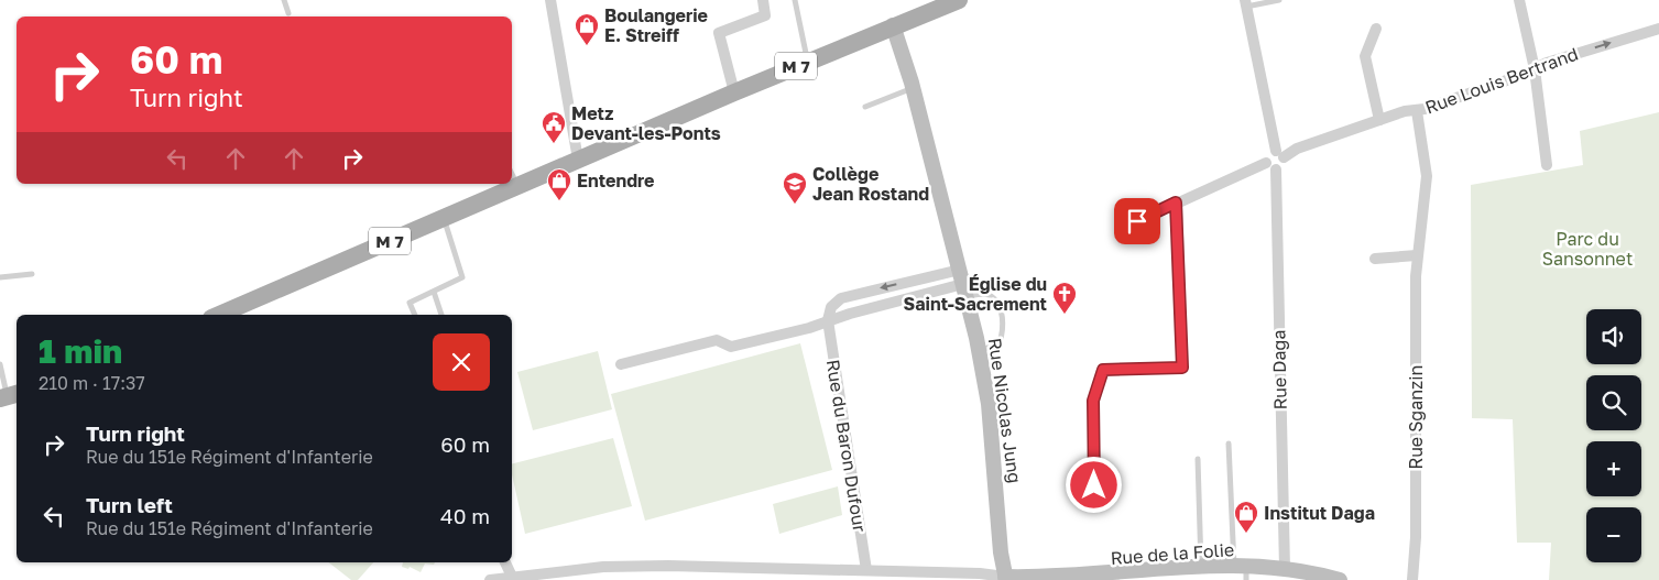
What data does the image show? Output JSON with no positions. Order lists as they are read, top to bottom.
{
  "streets": {
    "main road": ["M 7", "Rue Nicolas Jung", "Rue de la Folie"],
    "street": [
      "Rue Louis Bertrand",
      "Rue Daga",
      "Rue Sganzin",
      "Rue du Baron Dufour"
    ]
  },
  "crossings": [
    ["M 7", "Rue Nicolas Jung"],
    ["Rue Louis Bertrand", "Rue Sganzin"],
    ["Rue Daga", "Rue de la Folie"],
    ["Rue Nicolas Jung", "Rue de la Folie"]
  ],
  "parks": ["Parc du Sansonnet"],
  "places": {
    "shop": ["Boulangerie E. Streiff", "Entendre", "Institut Daga"],
    "public building": ["Metz Devant-les-Ponts"],
    "school or university": ["Collège Jean Rostand"],
    "church": ["Église du Saint-Sacrement"]
  },
  "page": {
    "turn": ["60 m", "Turn right"],
    "map_buttons": ["+", "−"],
    "heading": ["1 min", "210 m · 17:37"],
    "list": [
      {
        "name": "Turn right",
        "note": "Rue du 151e Régiment d'Infanterie",
        "value": "60 m"
      },
      {
        "name": "Turn left",
        "note": "Rue du 151e Régiment d'Infanterie",
        "value": "40 m"
      }
    ]
  }
}
